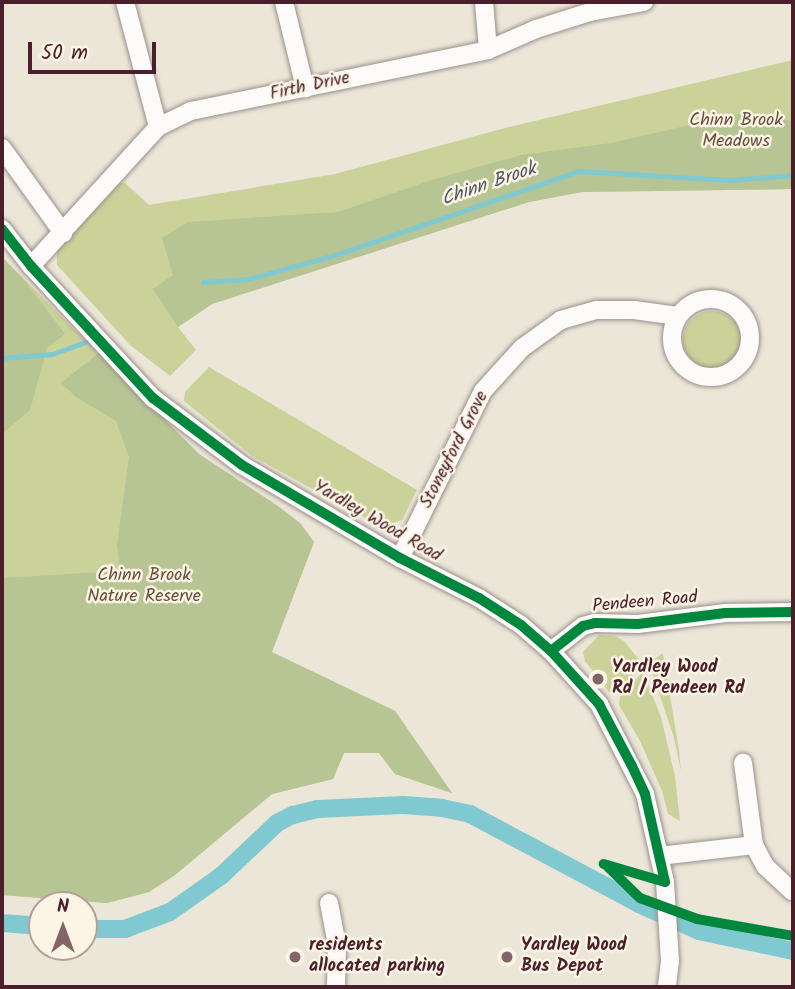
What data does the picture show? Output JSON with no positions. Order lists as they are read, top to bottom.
{
  "streets": {
    "street": [
      "Firth Drive",
      "Stoneyford Grove",
      "Yardley Wood Road",
      "Pendeen Road"
    ]
  },
  "crossings": [
    ["Firth Drive", "Yardley Wood Road"],
    ["Stoneyford Grove", "Yardley Wood Road"],
    ["Yardley Wood Road", "Pendeen Road"]
  ],
  "water": ["Chinn Brook"],
  "parks": ["Chinn Brook Meadows", "Chinn Brook Nature Reserve"],
  "places": ["Yardley Wood Rd / Pendeen Rd", "residents allocated parking", "Yardley Wood Bus Depot"],
  "scale_bar": "50 m",
  "north": "top"
}
